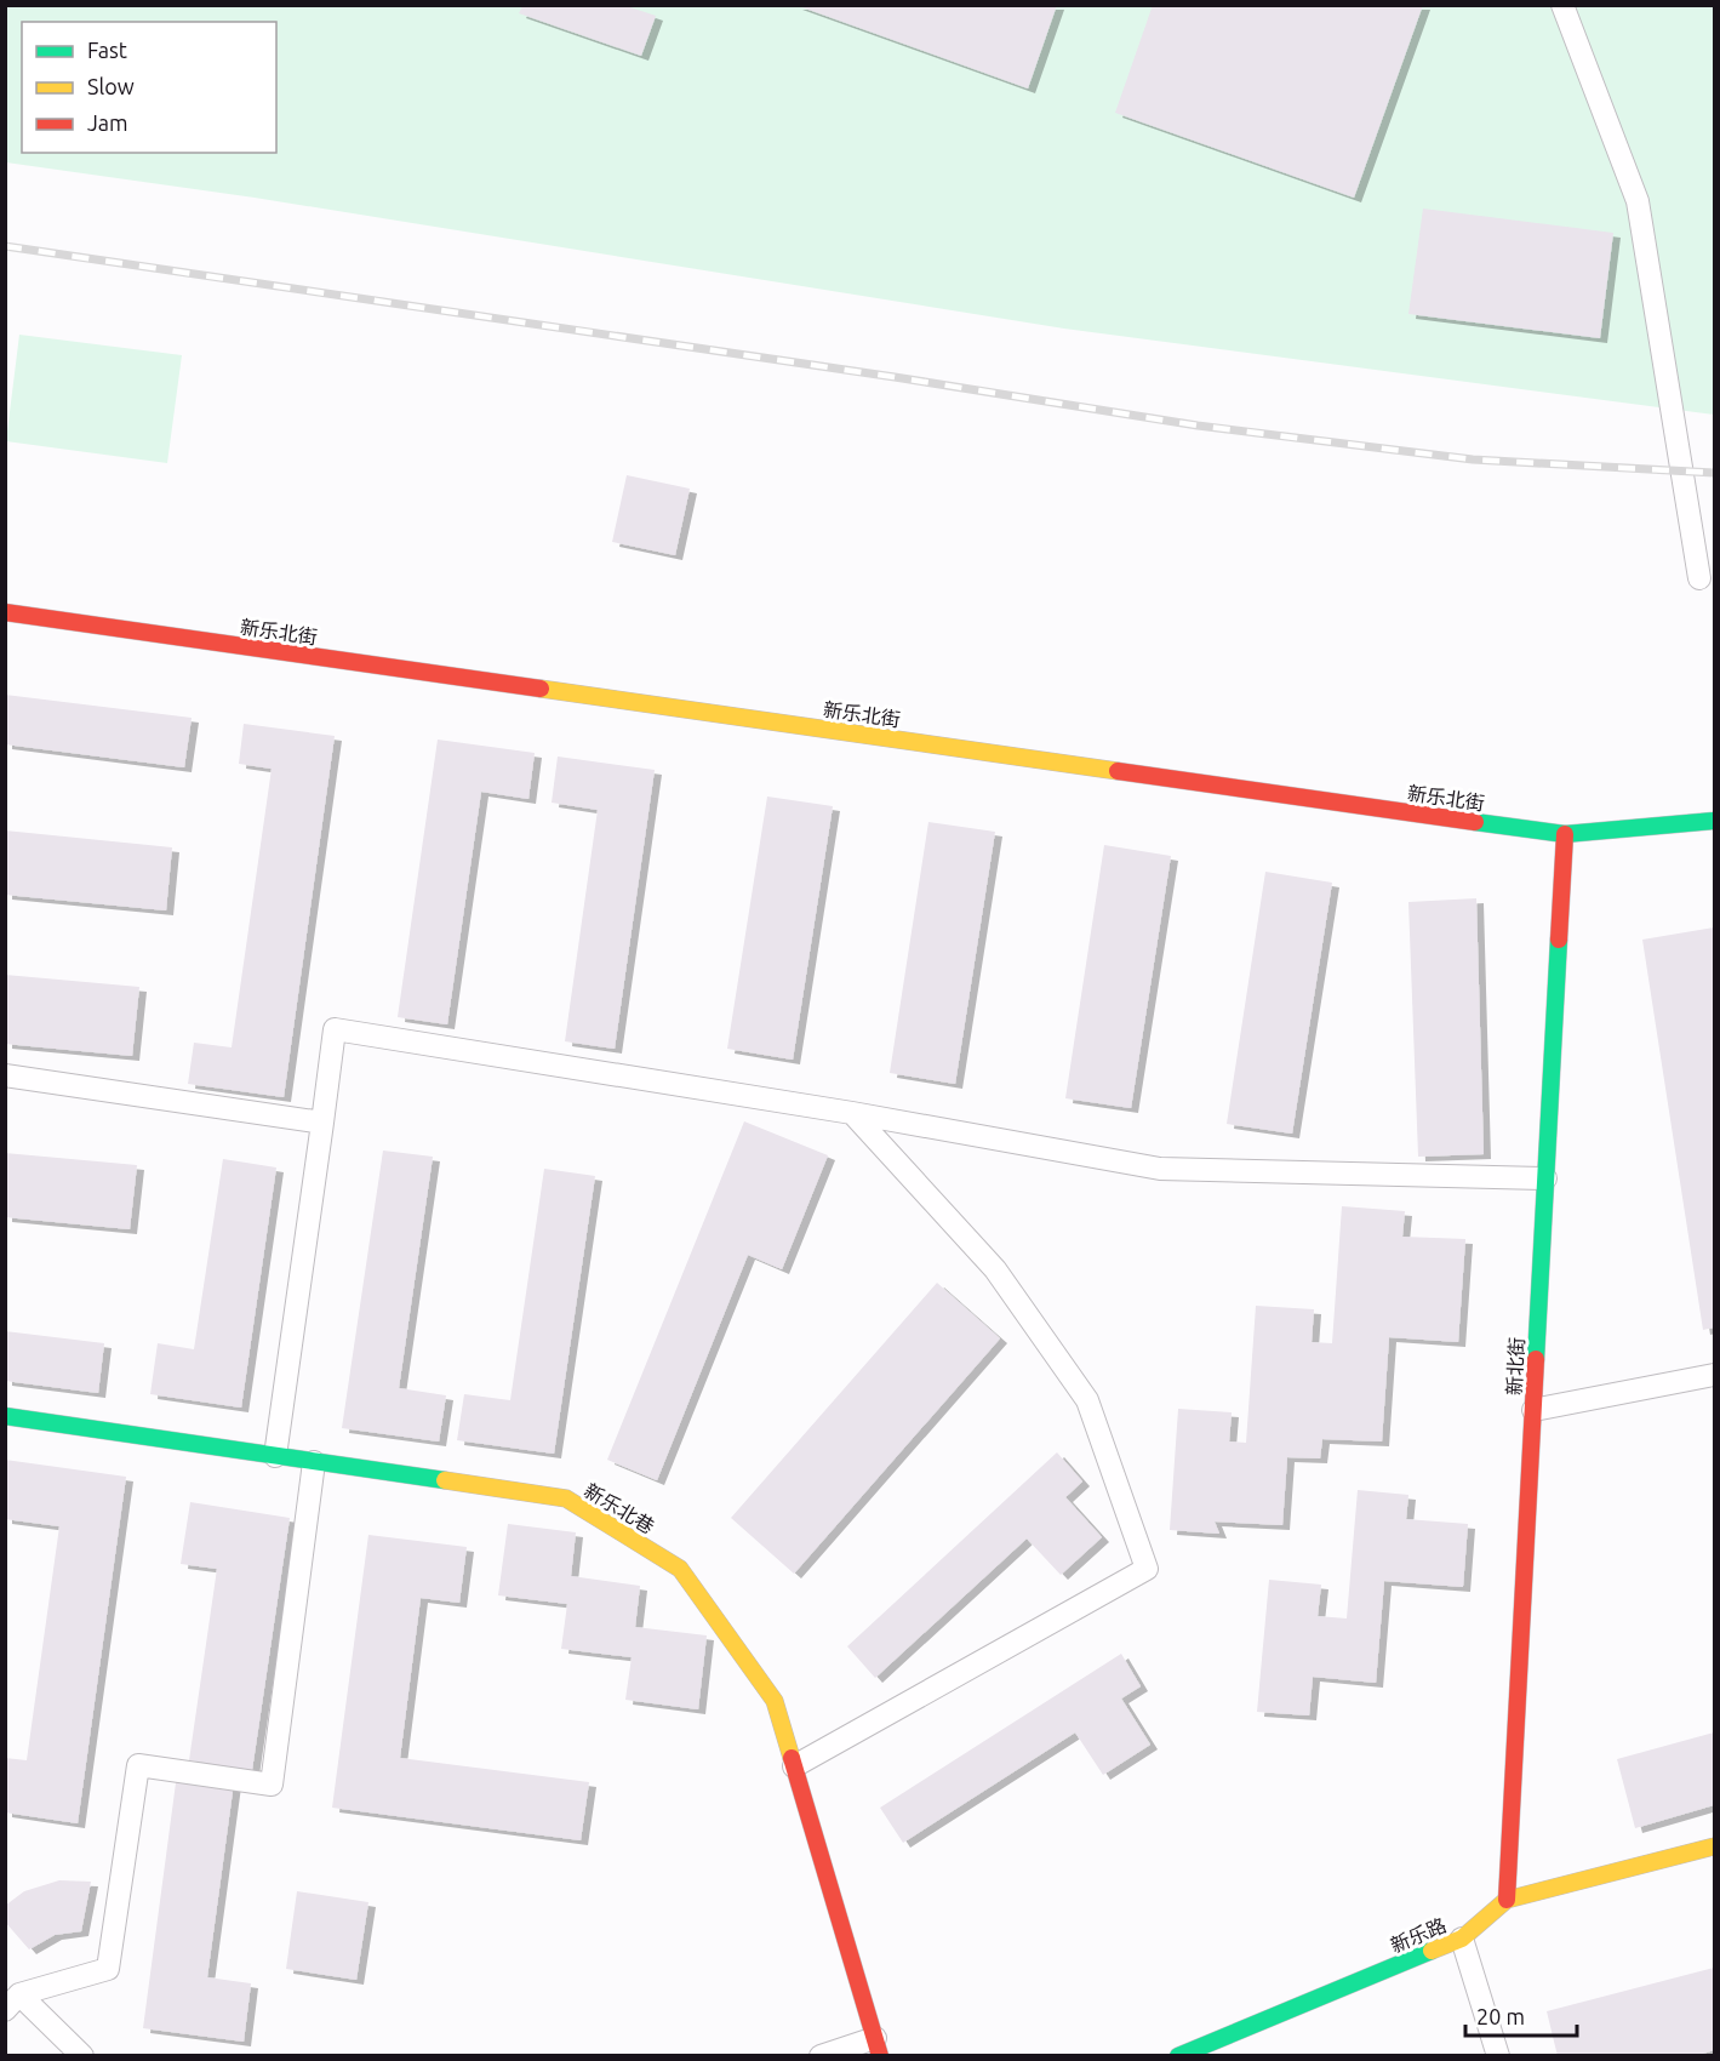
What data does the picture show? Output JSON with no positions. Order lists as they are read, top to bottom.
{
  "streets": {
    "street": [
      "新乐北街",
      "新北街",
      "新乐北巷",
      "新乐路"
    ]
  },
  "crossings": [
    ["新乐北街", "新北街"],
    ["新北街", "新乐路"]
  ],
  "legend": ["Fast", "Slow", "Jam"],
  "scale_bar": "20 m"
}
